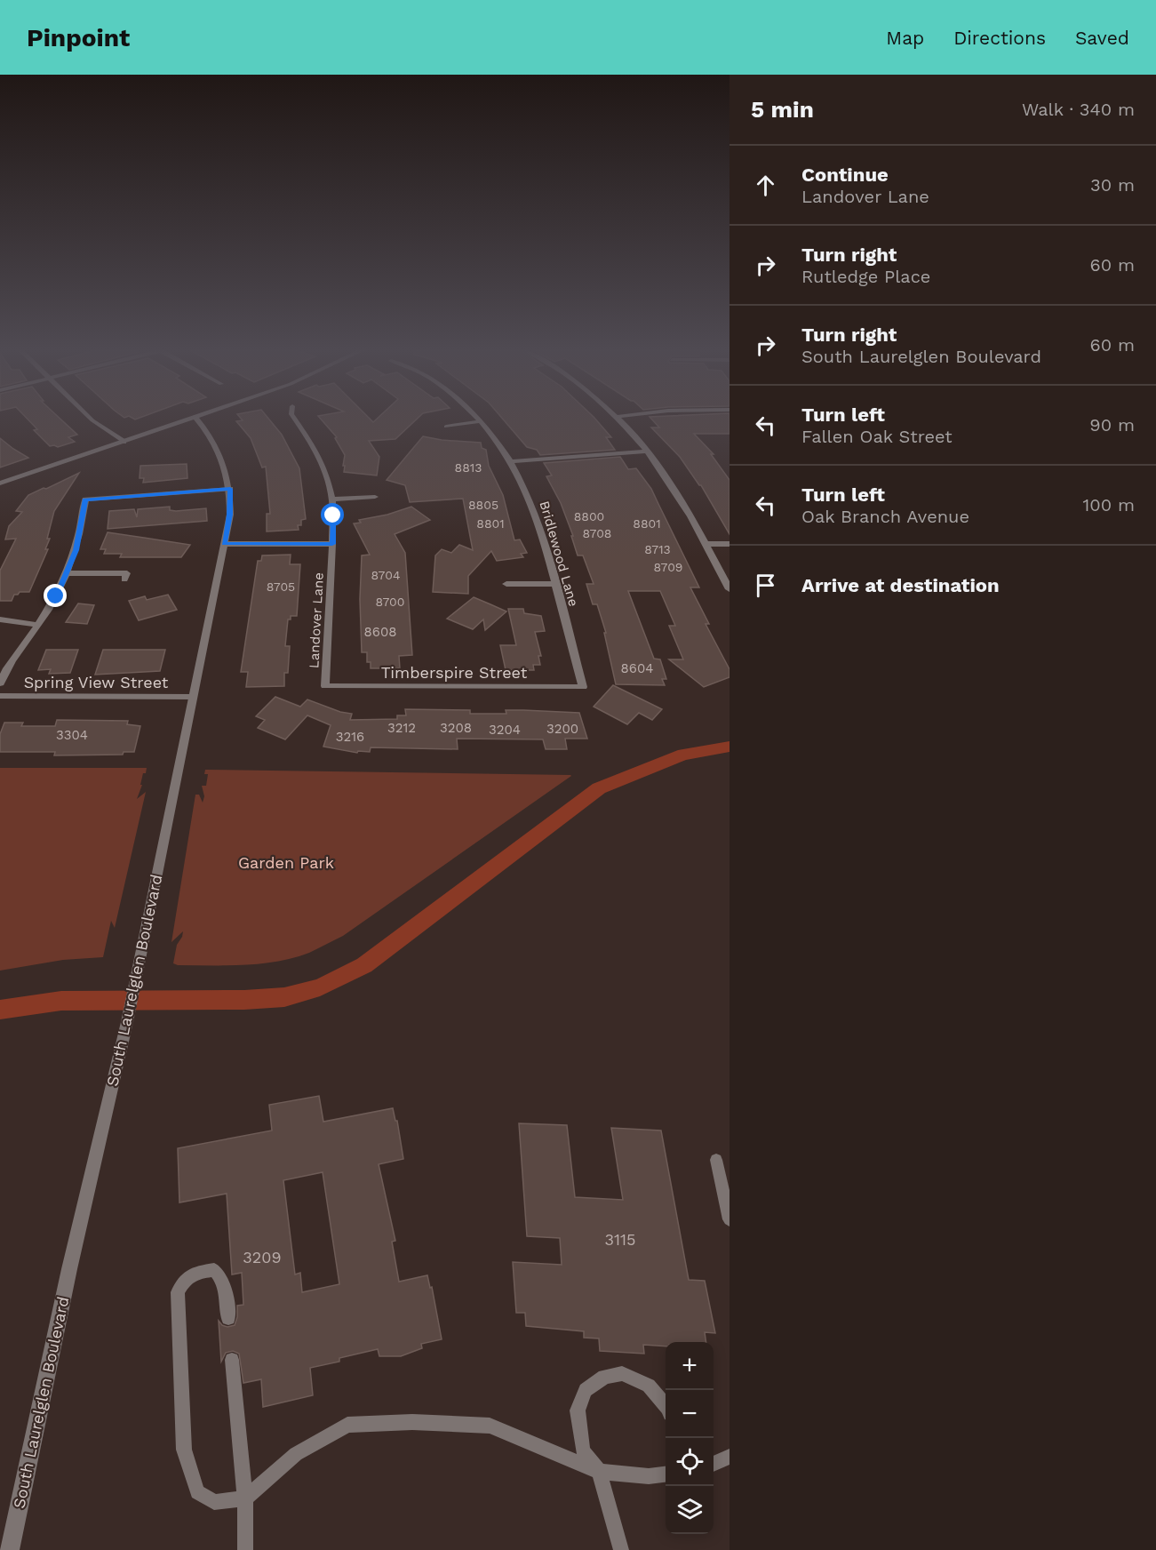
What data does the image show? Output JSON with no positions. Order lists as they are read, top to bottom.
{
  "streets": {
    "street": [
      "Bridlewood Lane",
      "Landover Lane",
      "Timberspire Street",
      "Spring View Street",
      "South Laurelglen Boulevard"
    ]
  },
  "crossings": [
    ["Bridlewood Lane", "Timberspire Street"],
    ["Landover Lane", "Timberspire Street"],
    ["Spring View Street", "South Laurelglen Boulevard"]
  ],
  "parks": ["Garden Park"],
  "house_numbers": [
    "8813",
    "8805",
    "8800",
    "8801",
    "8801",
    "8708",
    "8713",
    "8709",
    "8704",
    "8705",
    "8700",
    "8608",
    "8604",
    "3212",
    "3208",
    "3200",
    "3204",
    "3304",
    "3216",
    "3115",
    "3209"
  ],
  "page": {
    "header": "Pinpoint",
    "nav": ["Map", "Directions", "Saved"],
    "heading": ["5 min", "Walk · 340 m"],
    "list": [
      ["Continue", "Landover Lane", "30 m"],
      ["Turn right", "Rutledge Place", "60 m"],
      ["Turn right", "South Laurelglen Boulevard", "60 m"],
      ["Turn left", "Fallen Oak Street", "90 m"],
      ["Turn left", "Oak Branch Avenue", "100 m"],
      "Arrive at destination"
    ],
    "map_buttons": ["+", "−"]
  }
}
